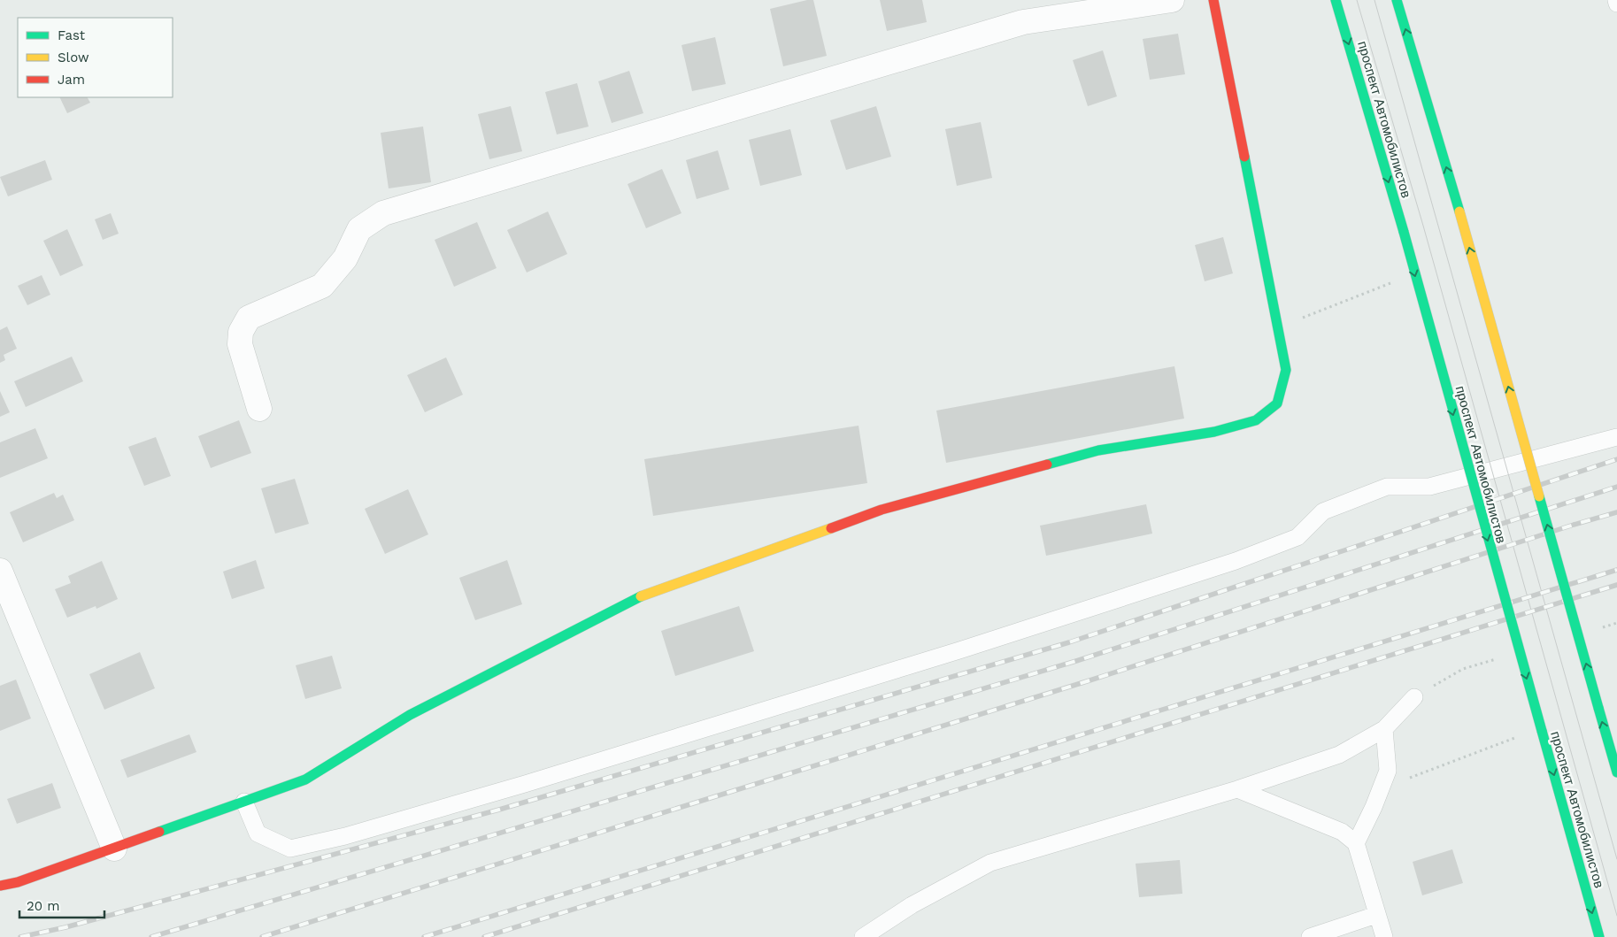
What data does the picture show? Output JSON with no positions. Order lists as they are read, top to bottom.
{
  "streets": {
    "main road": ["проспект Автомобилистов"]
  },
  "legend": ["Fast", "Slow", "Jam"],
  "scale_bar": "20 m"
}
